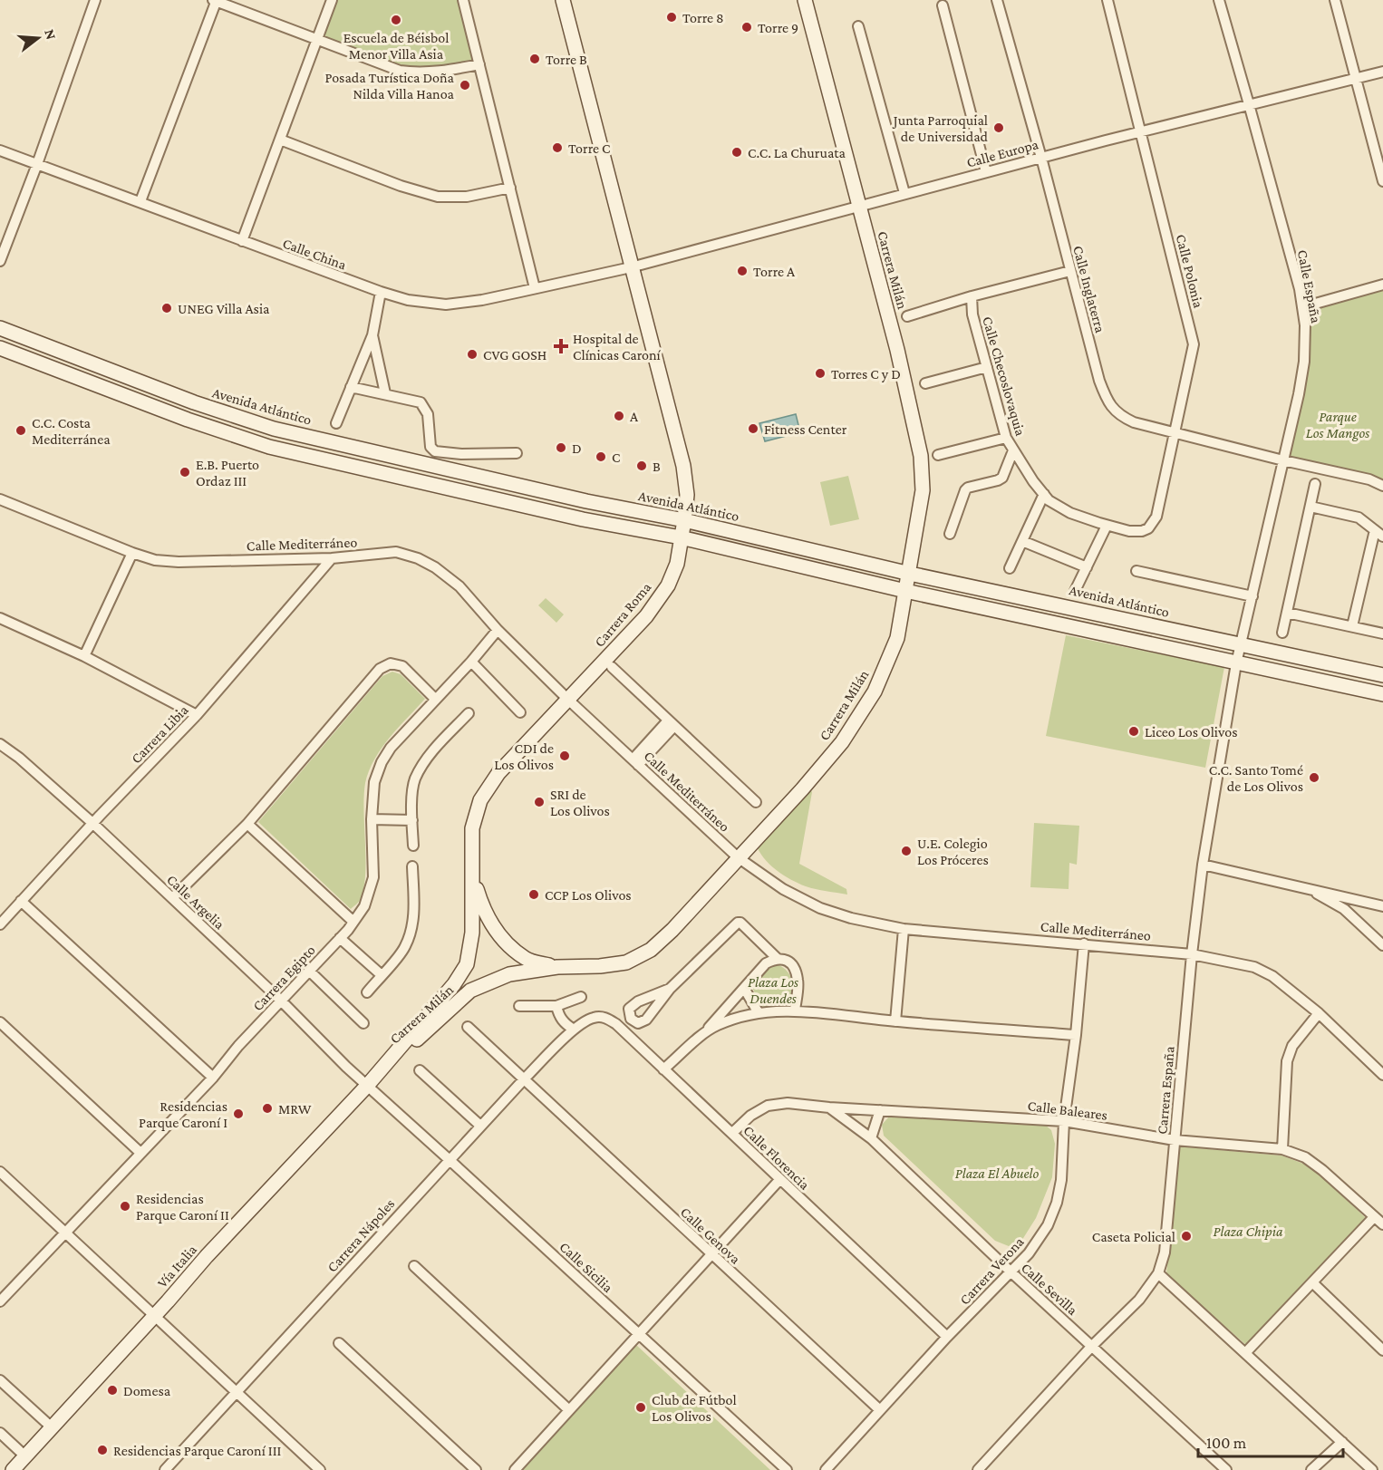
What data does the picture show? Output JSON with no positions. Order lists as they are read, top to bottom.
{
  "streets": {
    "street": [
      "Calle Europa",
      "Calle China",
      "Carrera Milán",
      "Calle Polonia",
      "Calle España",
      "Calle Inglaterra",
      "Calle Checoslovaquia",
      "Avenida Atlántico",
      "Calle Mediterráneo",
      "Carrera Roma",
      "Carrera Libia",
      "Calle Argelia",
      "Carrera Egipto",
      "Carrera España",
      "Calle Baleares",
      "Calle Florencia",
      "Carrera Nápoles",
      "Calle Genova",
      "Vía Italia",
      "Calle Sicilia",
      "Carrera Verona",
      "Calle Sevilla"
    ]
  },
  "crossings": [
    ["Calle Europa", "Calle China"],
    ["Calle Europa", "Carrera Milán"],
    ["Calle Europa", "Calle Polonia"],
    ["Calle Europa", "Calle España"],
    ["Calle Europa", "Calle Inglaterra"],
    ["Calle Europa", "Carrera Roma"],
    ["Calle China", "Carrera Roma"],
    ["Carrera Milán", "Avenida Atlántico"],
    ["Carrera Milán", "Calle Mediterráneo"],
    ["Carrera Milán", "Carrera Roma"],
    ["Carrera Milán", "Calle Argelia"],
    ["Carrera Milán", "Vía Italia"],
    ["Carrera Milán", "Calle Sicilia"],
    ["Calle Polonia", "Calle Inglaterra"],
    ["Calle Polonia", "Calle Checoslovaquia"],
    ["Calle España", "Calle Inglaterra"],
    ["Calle España", "Avenida Atlántico"],
    ["Calle España", "Carrera España"],
    ["Avenida Atlántico", "Carrera Roma"],
    ["Avenida Atlántico", "Carrera España"],
    ["Calle Mediterráneo", "Carrera Roma"],
    ["Calle Mediterráneo", "Carrera Libia"],
    ["Calle Mediterráneo", "Carrera Egipto"],
    ["Calle Mediterráneo", "Carrera España"],
    ["Calle Mediterráneo", "Carrera Verona"],
    ["Carrera Roma", "Calle Argelia"],
    ["Carrera Roma", "Vía Italia"],
    ["Carrera Roma", "Calle Sicilia"],
    ["Carrera Libia", "Calle Argelia"],
    ["Calle Argelia", "Carrera Egipto"],
    ["Calle Argelia", "Vía Italia"],
    ["Calle Argelia", "Calle Sicilia"],
    ["Carrera España", "Calle Baleares"],
    ["Carrera España", "Calle Sevilla"],
    ["Calle Baleares", "Calle Florencia"],
    ["Calle Baleares", "Carrera Verona"],
    ["Calle Baleares", "Calle Sevilla"],
    ["Calle Florencia", "Carrera Nápoles"],
    ["Calle Florencia", "Carrera Verona"],
    ["Carrera Nápoles", "Calle Genova"],
    ["Carrera Nápoles", "Calle Sicilia"],
    ["Calle Genova", "Carrera Verona"],
    ["Vía Italia", "Calle Sicilia"],
    ["Carrera Verona", "Calle Sevilla"]
  ],
  "parks": [
    "Parque Los Mangos",
    "Plaza Los Duendes",
    "Plaza El Abuelo",
    "Plaza Chipia"
  ],
  "places": {
    "other": [
      "Torre 8",
      "Escuela de Béisbol Menor Villa Asia",
      "Torre 9",
      "Torre B",
      "Posada Turística Doña Nilda Villa Hanoa",
      "Junta Parroquial de Universidad",
      "Torre C",
      "C.C. La Churuata",
      "Torre A",
      "UNEG Villa Asia",
      "CVG GOSH",
      "Torres C y D",
      "A",
      "Fitness Center",
      "C.C. Costa Mediterránea",
      "D",
      "C",
      "B",
      "E.B. Puerto Ordaz III",
      "Liceo Los Olivos",
      "CDI de Los Olivos",
      "C.C. Santo Tomé de Los Olivos",
      "SRI de Los Olivos",
      "U.E. Colegio Los Próceres",
      "CCP Los Olivos",
      "MRW",
      "Residencias Parque Caroní I",
      "Residencias Parque Caroní II",
      "Caseta Policial",
      "Domesa",
      "Club de Fútbol Los Olivos",
      "Residencias Parque Caroní III"
    ],
    "health": ["Hospital de Clínicas Caroní"]
  },
  "scale_bar": "100 m",
  "north": "right"
}
